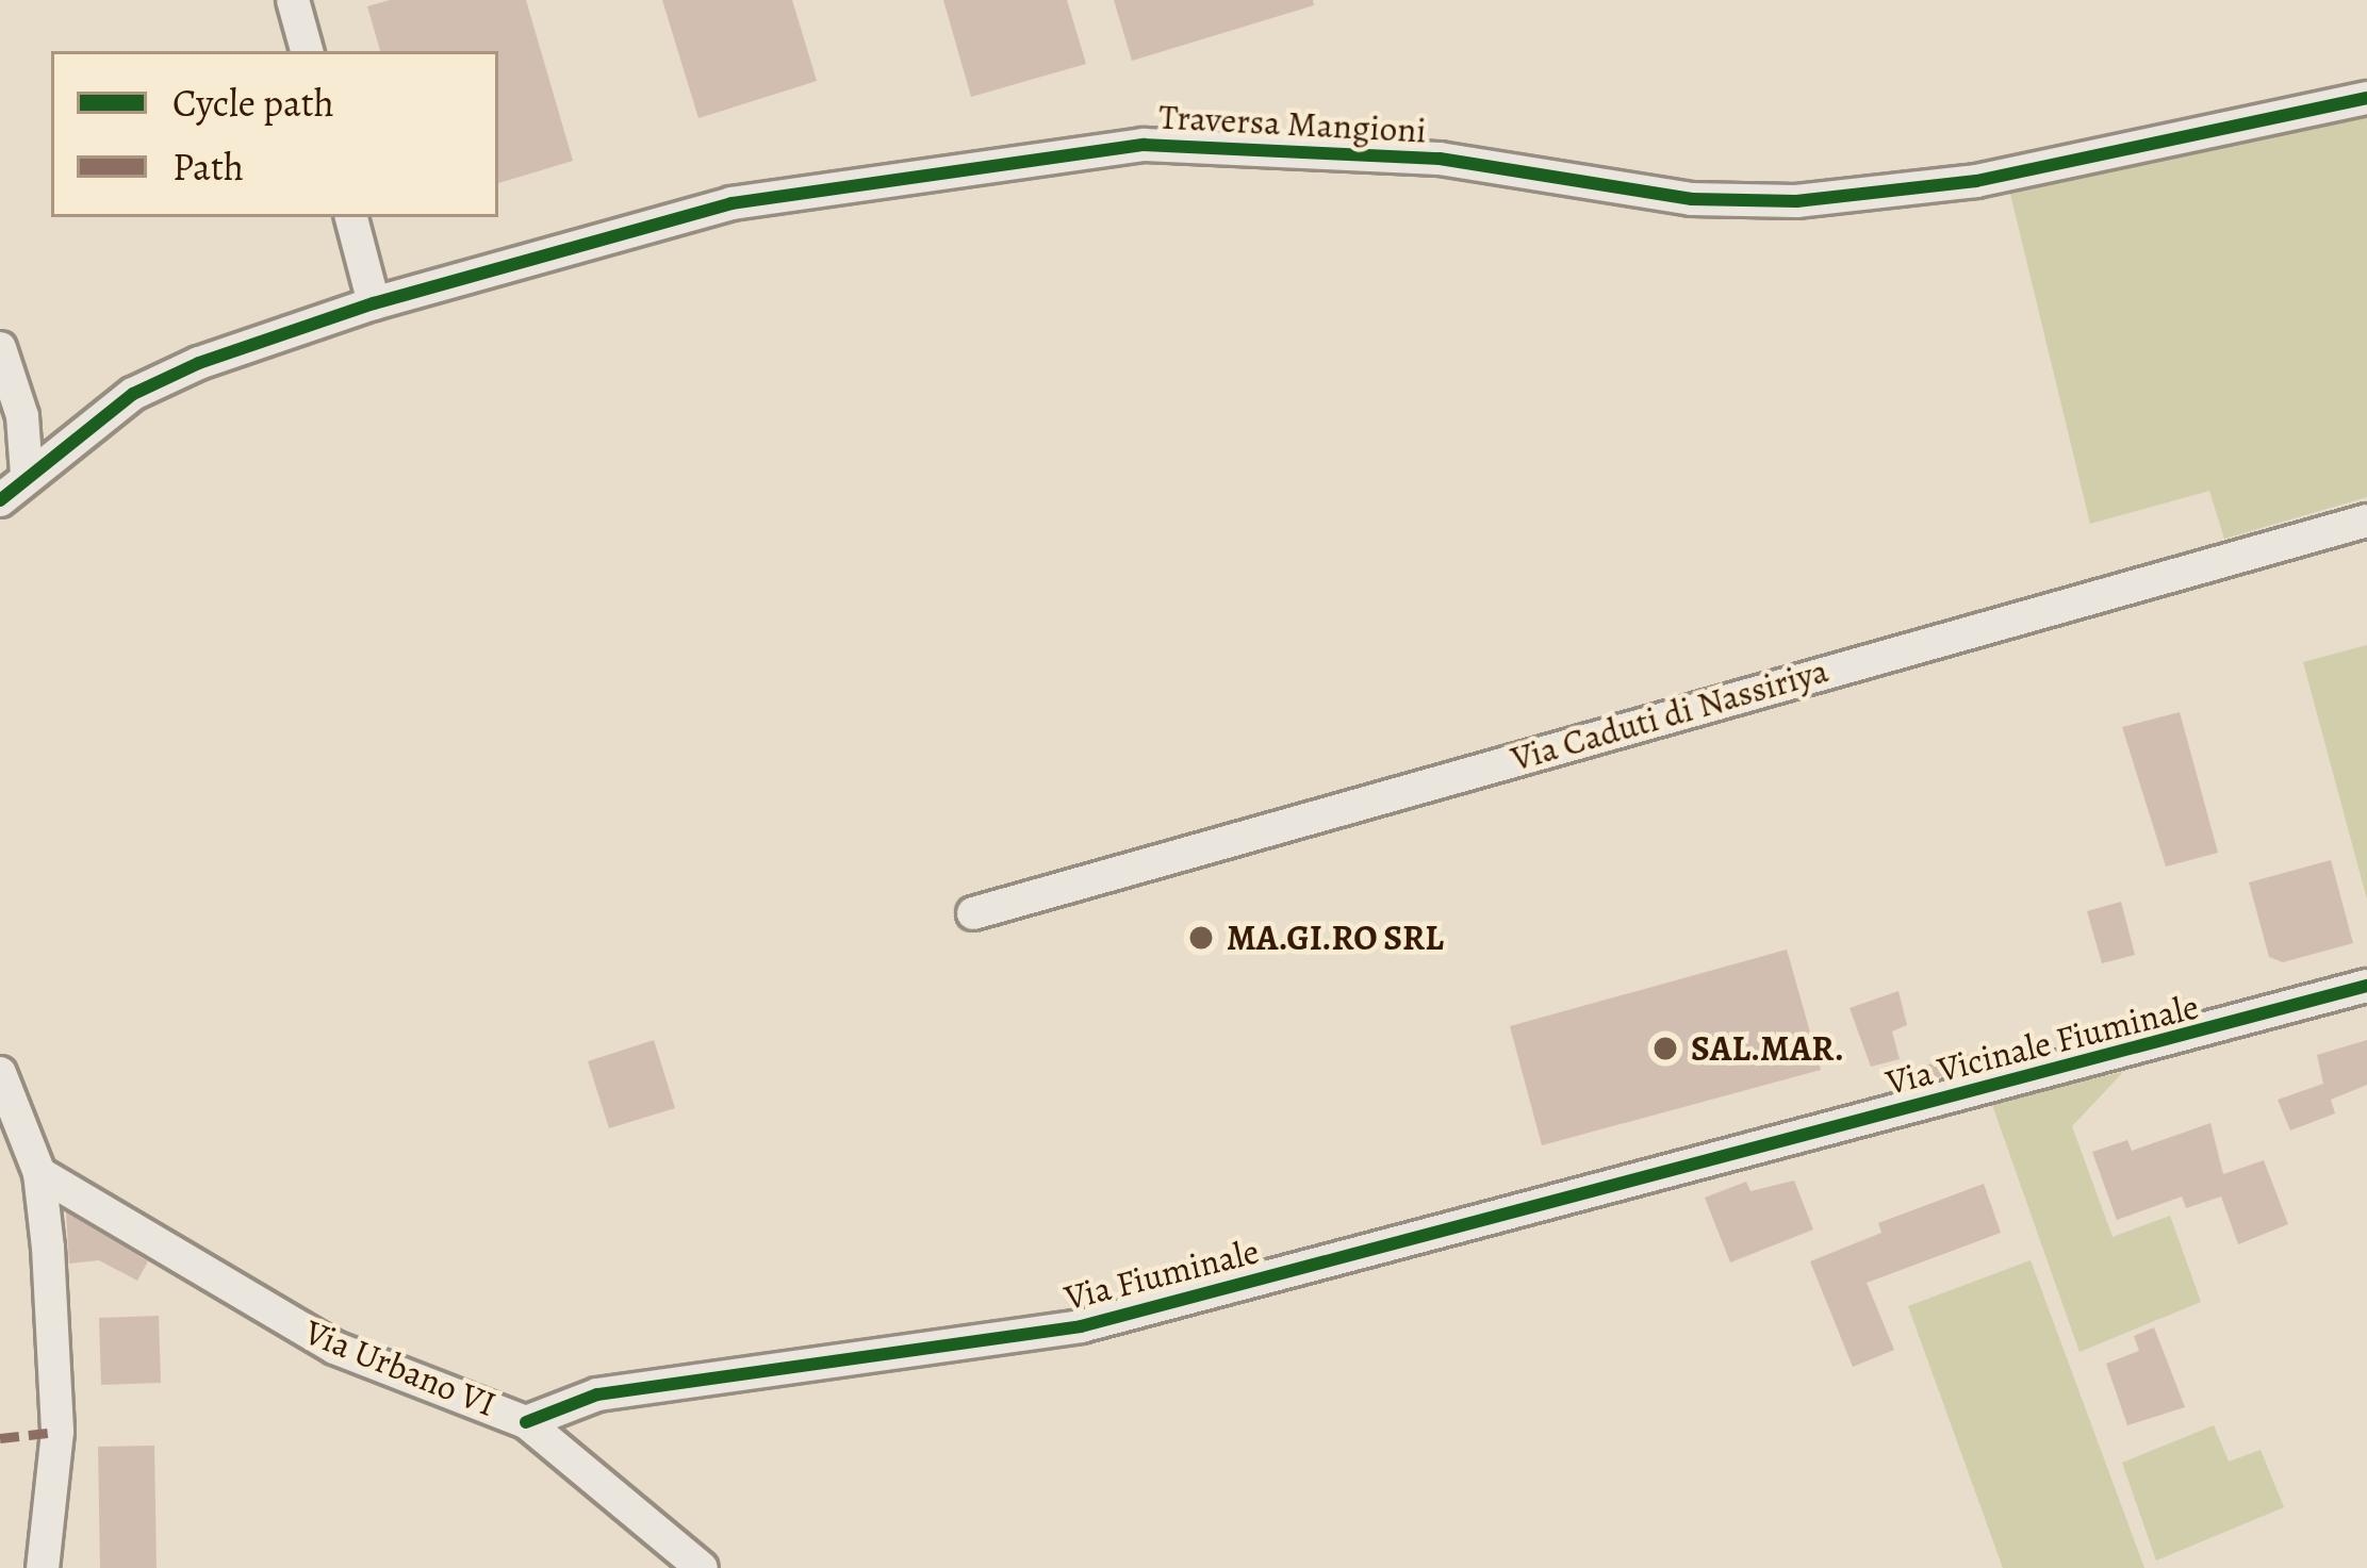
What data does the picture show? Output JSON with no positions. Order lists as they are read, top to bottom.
{
  "streets": {
    "street": [
      "Traversa Mangioni",
      "Via Caduti di Nassiriya",
      "Via Vicinale Fiuminale",
      "Via Fiuminale",
      "Via Urbano VI"
    ]
  },
  "crossings": [
    ["Via Vicinale Fiuminale", "Via Fiuminale"],
    ["Via Fiuminale", "Via Urbano VI"]
  ],
  "places": ["MA.GI.RO SRL", "SAL.MAR."],
  "legend": ["Cycle path", "Path"]
}
